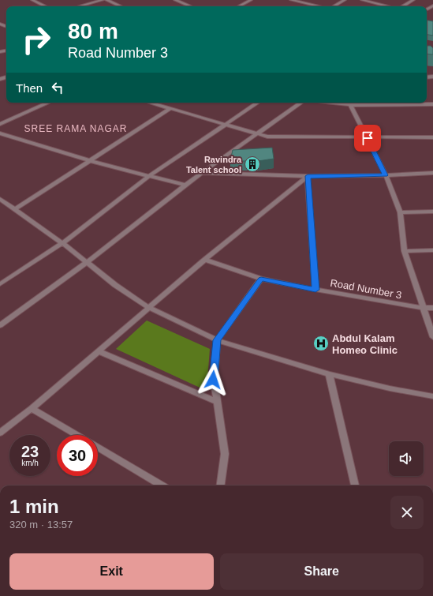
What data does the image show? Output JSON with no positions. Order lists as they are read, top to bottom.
{
  "streets": {
    "street": ["Road Number 3"]
  },
  "districts": ["SREE RAMA NAGAR"],
  "places": {
    "building": ["Ravindra Talent school"],
    "hospital": ["Abdul Kalam Homeo Clinic"]
  },
  "page": {
    "turn": ["80 m", "Road Number 3"],
    "then": "Then",
    "speed": "23 km/h",
    "limit": "30",
    "heading": ["1 min", "320 m · 13:57"],
    "buttons": ["Exit", "Share"]
  }
}
